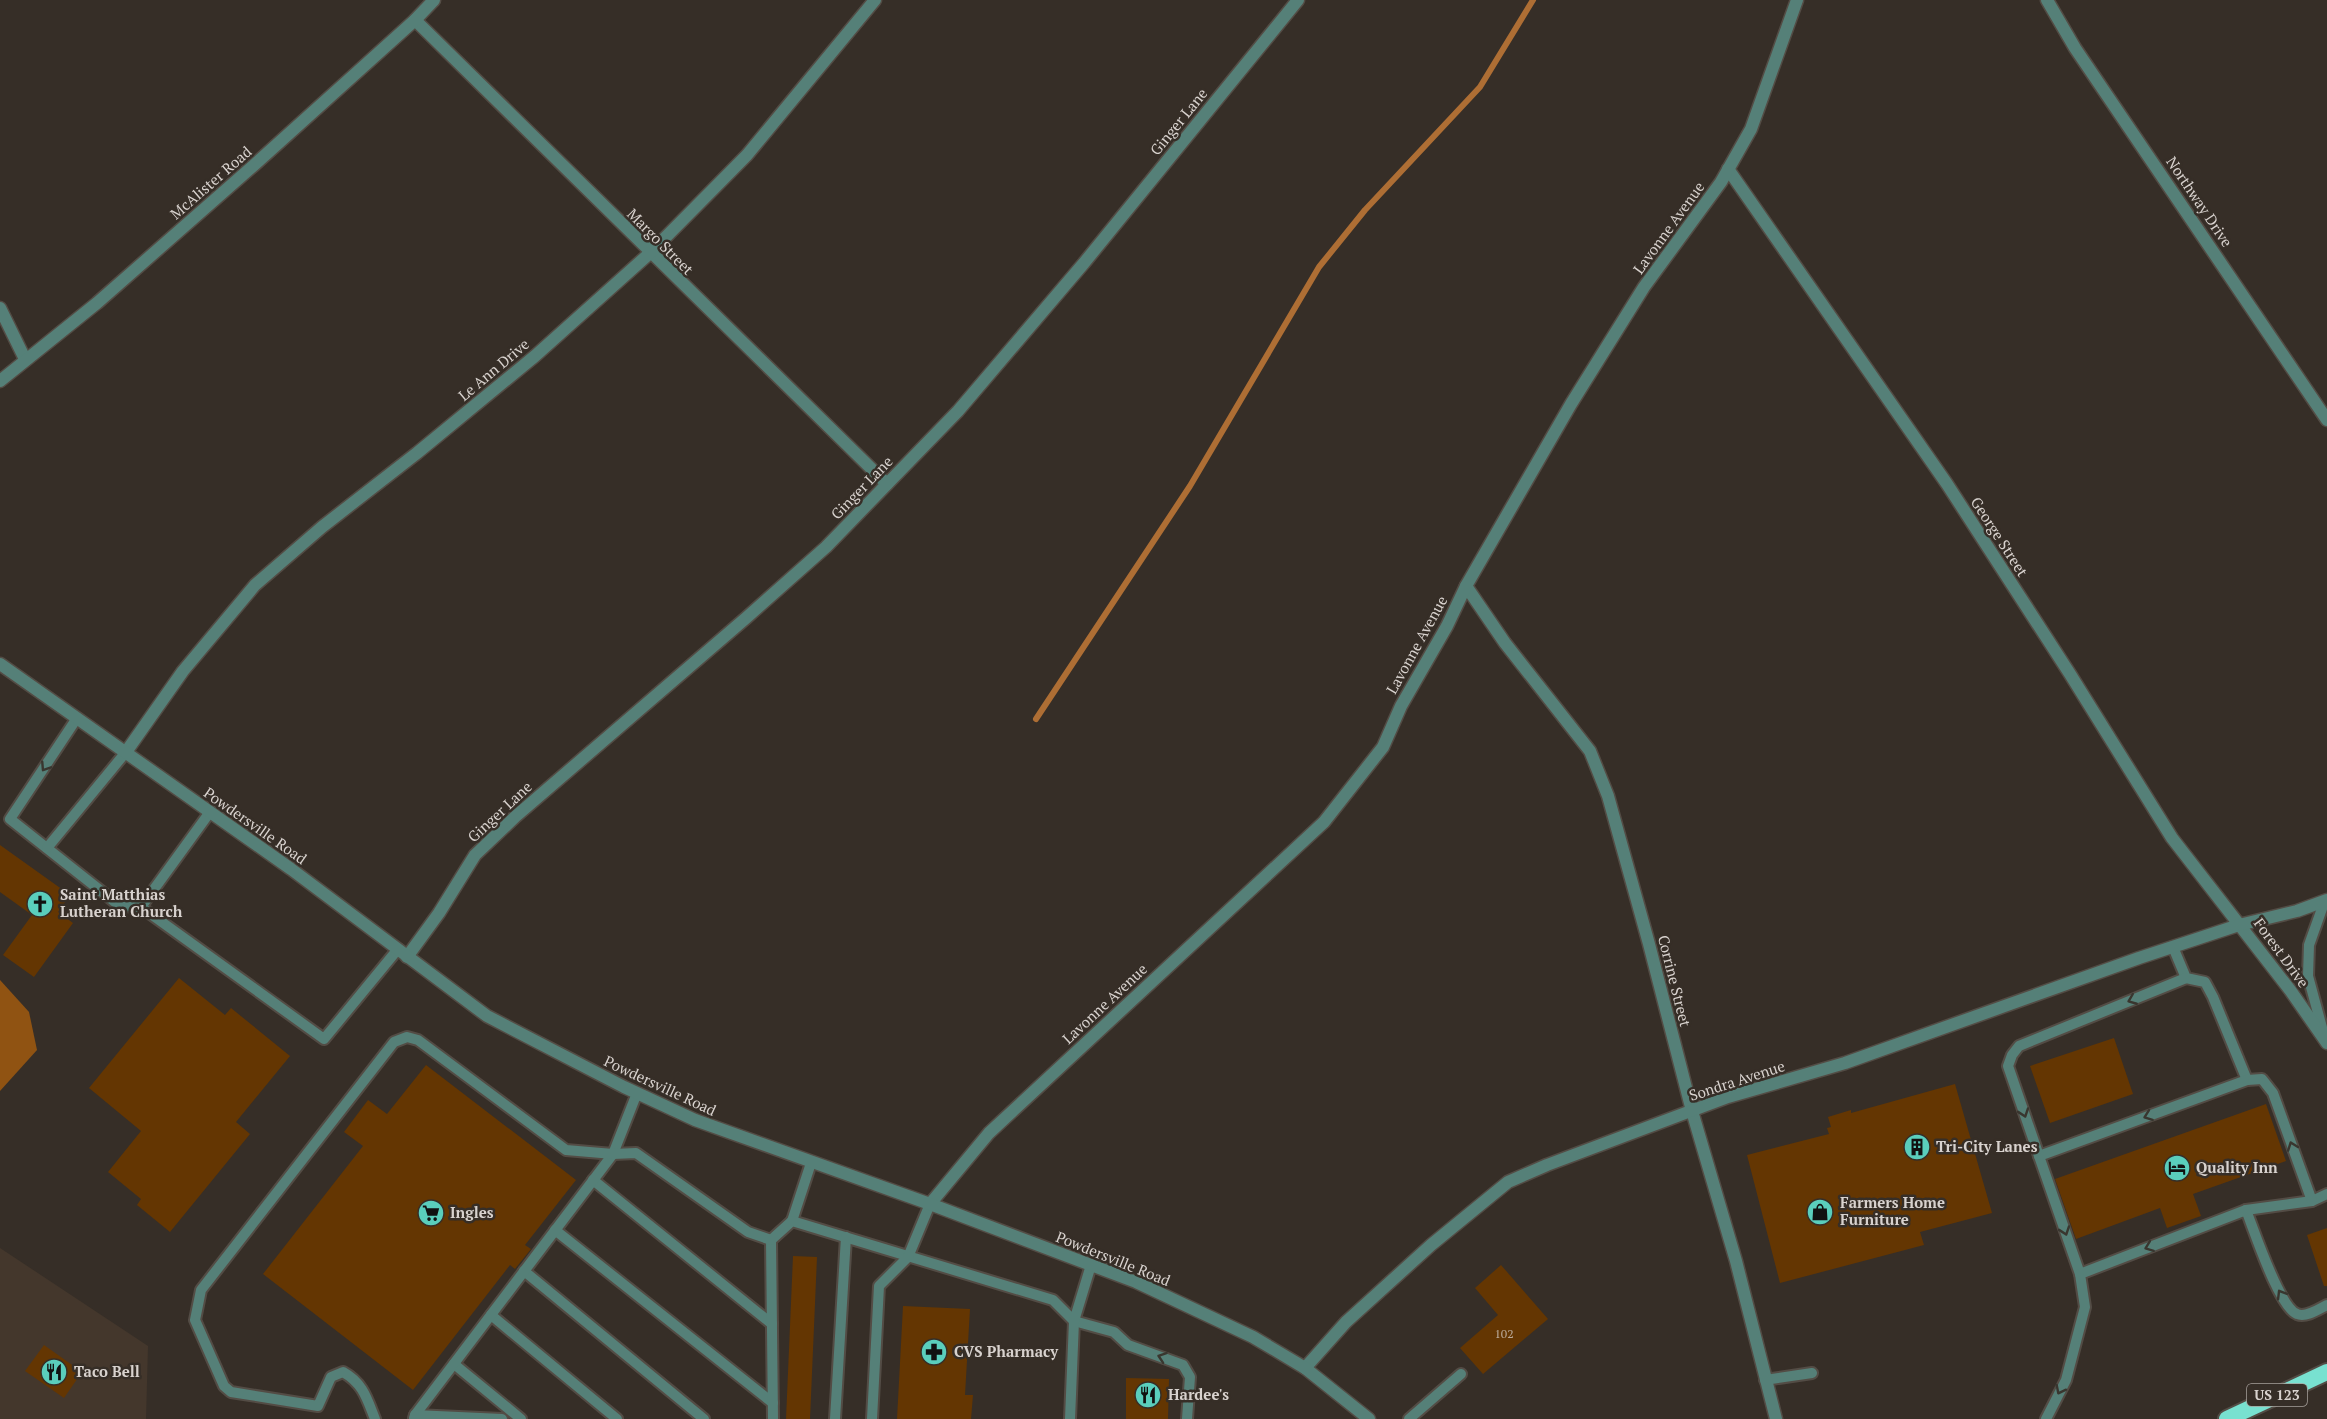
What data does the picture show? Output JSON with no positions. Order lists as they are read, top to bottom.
{
  "streets": {
    "highway": ["US 123"],
    "street": [
      "Ginger Lane",
      "McAlister Road",
      "Northway Drive",
      "Lavonne Avenue",
      "Margo Street",
      "Le Ann Drive",
      "George Street",
      "Powdersville Road",
      "Forest Drive",
      "Corrine Street",
      "Sondra Avenue"
    ]
  },
  "crossings": [
    ["Ginger Lane", "Margo Street"],
    ["Ginger Lane", "Powdersville Road"],
    ["McAlister Road", "Margo Street"],
    ["Lavonne Avenue", "George Street"],
    ["Lavonne Avenue", "Powdersville Road"],
    ["Lavonne Avenue", "Corrine Street"],
    ["Margo Street", "Le Ann Drive"],
    ["Le Ann Drive", "Powdersville Road"],
    ["George Street", "Forest Drive"],
    ["George Street", "Sondra Avenue"],
    ["Powdersville Road", "Sondra Avenue"],
    ["Forest Drive", "Sondra Avenue"],
    ["Corrine Street", "Sondra Avenue"]
  ],
  "places": {
    "church": ["Saint Matthias Lutheran Church"],
    "building": ["Tri-City Lanes"],
    "hotel": ["Quality Inn"],
    "shop": ["Farmers Home Furniture"],
    "supermarket": ["Ingles"],
    "pharmacy": ["CVS Pharmacy"],
    "restaurant": ["Taco Bell", "Hardee's"]
  },
  "house_numbers": ["102"]
}
